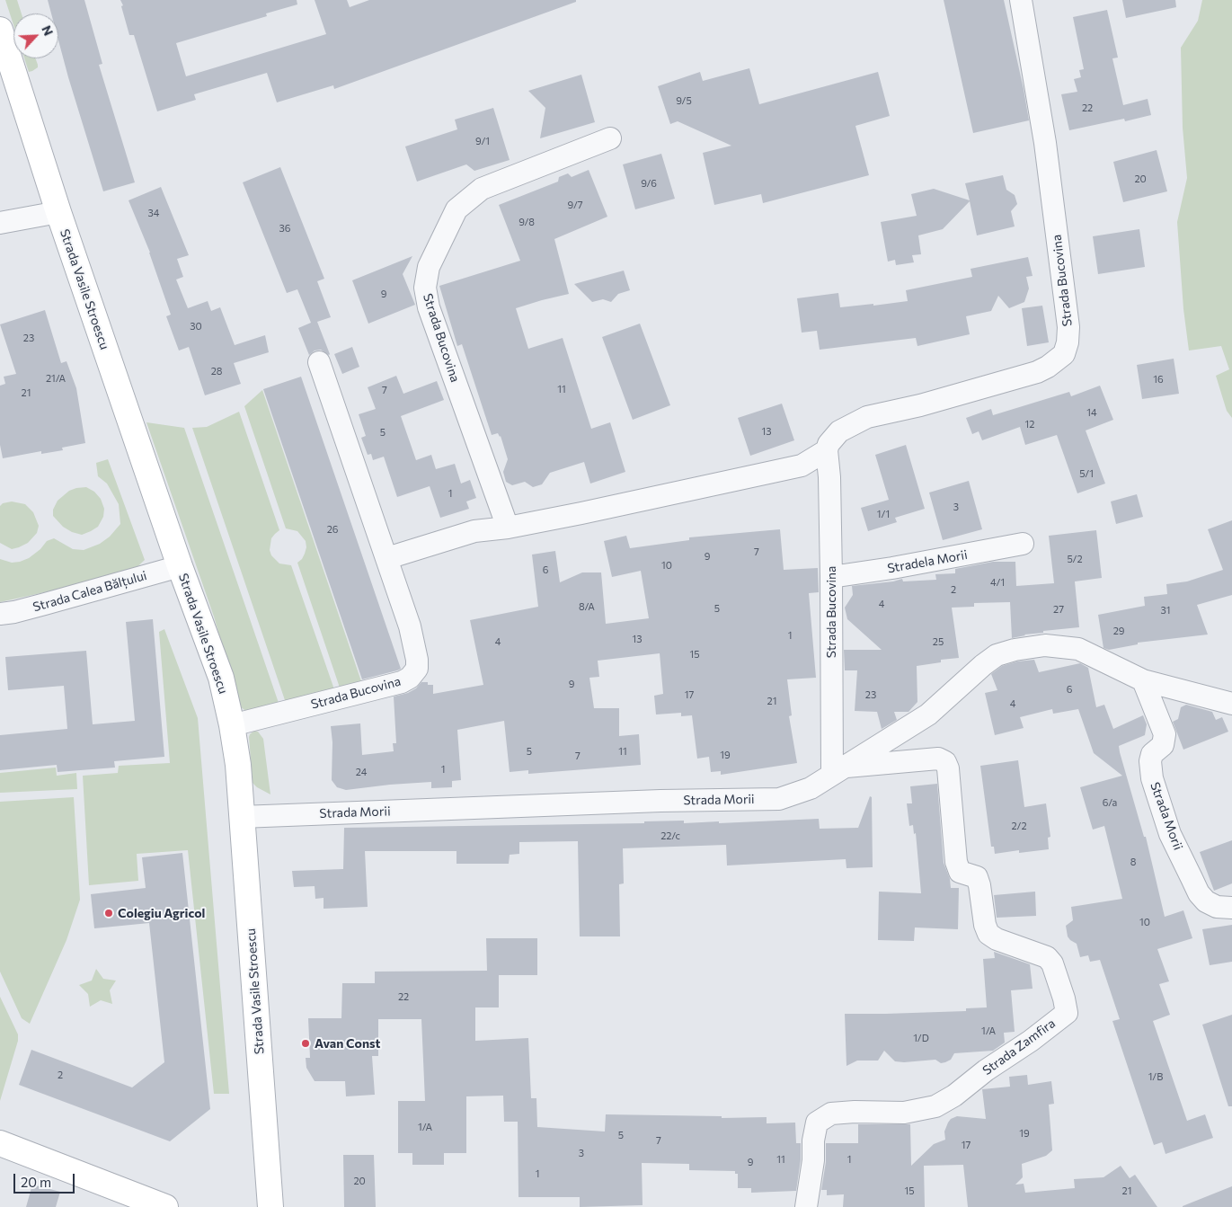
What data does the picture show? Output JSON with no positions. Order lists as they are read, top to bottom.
{
  "streets": {
    "main road": ["Strada Vasile Stroescu"],
    "street": [
      "Strada Bucovina",
      "Stradela Morii",
      "Strada Calea Bălțului",
      "Strada Morii",
      "Strada Zamfira"
    ]
  },
  "crossings": [
    ["Strada Bucovina", "Strada Vasile Stroescu"],
    ["Strada Bucovina", "Stradela Morii"],
    ["Strada Bucovina", "Strada Morii"],
    ["Strada Bucovina", "Strada Zamfira"],
    ["Strada Vasile Stroescu", "Strada Calea Bălțului"],
    ["Strada Vasile Stroescu", "Strada Morii"],
    ["Strada Morii", "Strada Zamfira"]
  ],
  "places": ["Colegiu Agricol", "Avan Const"],
  "house_numbers": [
    "9/5",
    "22",
    "9/1",
    "20",
    "9/6",
    "9/7",
    "34",
    "9/8",
    "36",
    "9",
    "30",
    "23",
    "28",
    "21/A",
    "16",
    "11",
    "7",
    "21",
    "14",
    "12",
    "13",
    "5",
    "5/1",
    "1",
    "3",
    "1/1",
    "26",
    "7",
    "9",
    "5/2",
    "10",
    "6",
    "4/1",
    "2",
    "4",
    "8/A",
    "5",
    "27",
    "31",
    "29",
    "1",
    "13",
    "4",
    "25",
    "15",
    "9",
    "6",
    "17",
    "23",
    "21",
    "4",
    "5",
    "11",
    "19",
    "7",
    "1",
    "24",
    "6/a",
    "2/2",
    "22/c",
    "8",
    "10",
    "22",
    "1/A",
    "1/D",
    "2",
    "1/B",
    "1/A",
    "19",
    "5",
    "7",
    "17",
    "3",
    "11",
    "1",
    "9",
    "1",
    "20",
    "15",
    "21"
  ],
  "scale_bar": "20 m",
  "north": "top right"
}
